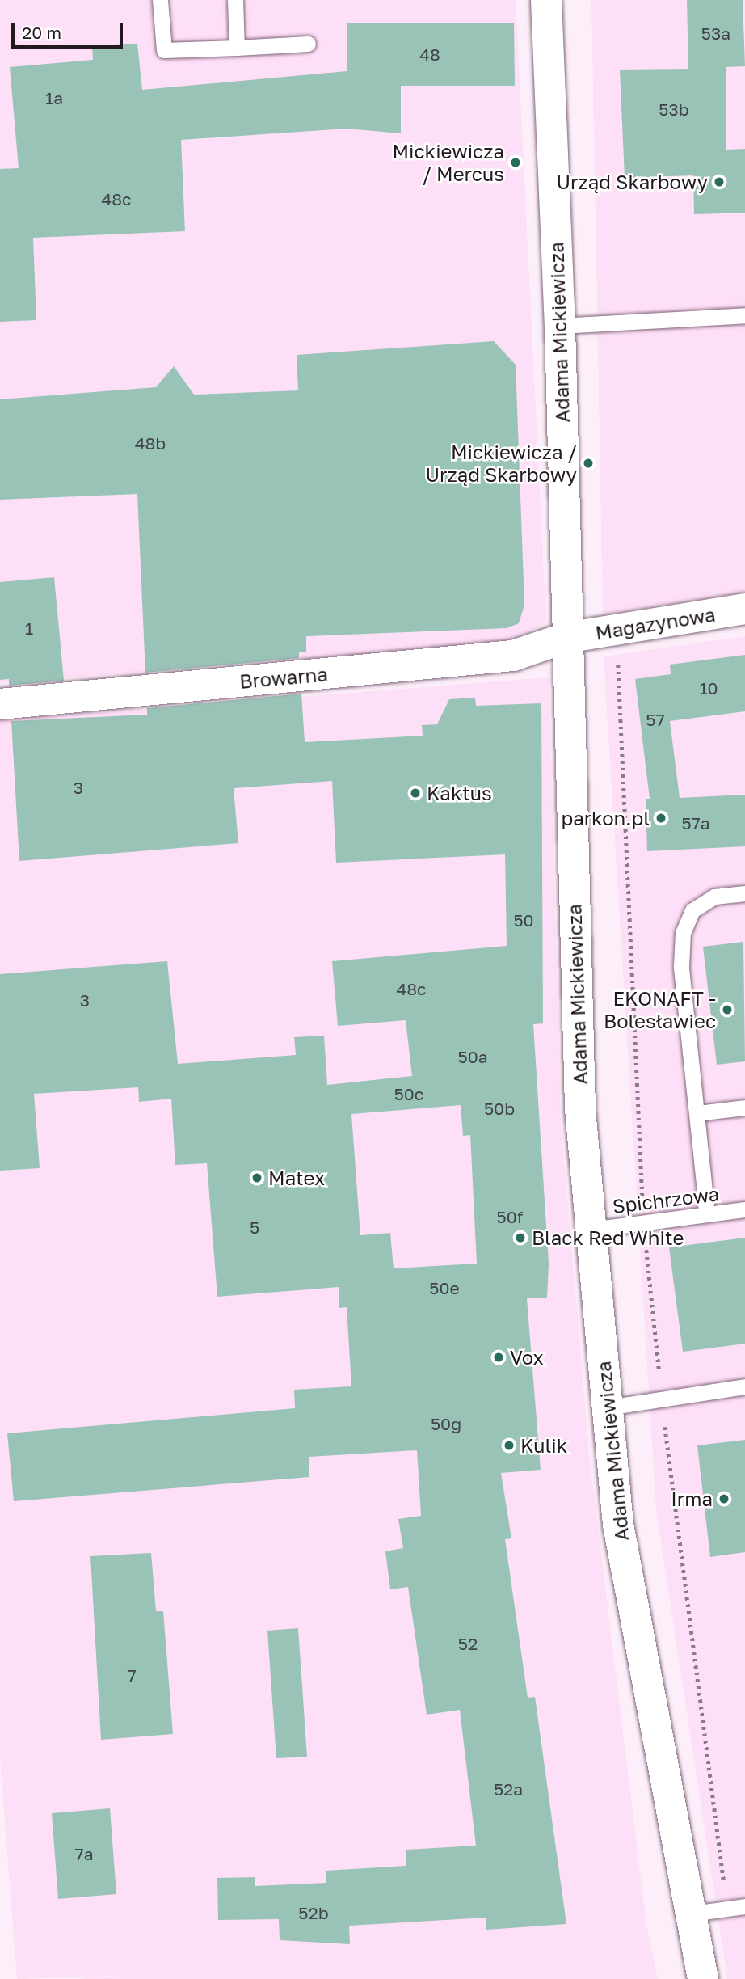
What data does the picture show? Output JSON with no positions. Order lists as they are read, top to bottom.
{
  "streets": {
    "street": ["Adama Mickiewicza", "Magazynowa", "Browarna"],
    "lane": ["Spichrzowa"]
  },
  "crossings": [
    ["Adama Mickiewicza", "Magazynowa"],
    ["Adama Mickiewicza", "Browarna"],
    ["Adama Mickiewicza", "Spichrzowa"],
    ["Magazynowa", "Browarna"]
  ],
  "places": [
    "Mickiewicza / Mercus",
    "Urząd Skarbowy",
    "Mickiewicza / Urząd Skarbowy",
    "Kaktus",
    "parkon.pl",
    "EKONAFT - Bolesławiec",
    "Matex",
    "Black Red White",
    "Vox",
    "Kulik",
    "Irma"
  ],
  "house_numbers": [
    "53a",
    "48",
    "1a",
    "53b",
    "48c",
    "48b",
    "1",
    "10",
    "57",
    "3",
    "57a",
    "50",
    "48c",
    "3",
    "50a",
    "50c",
    "50b",
    "50f",
    "5",
    "50e",
    "50g",
    "52",
    "7",
    "52a",
    "7a",
    "52b"
  ],
  "scale_bar": "20 m"
}
